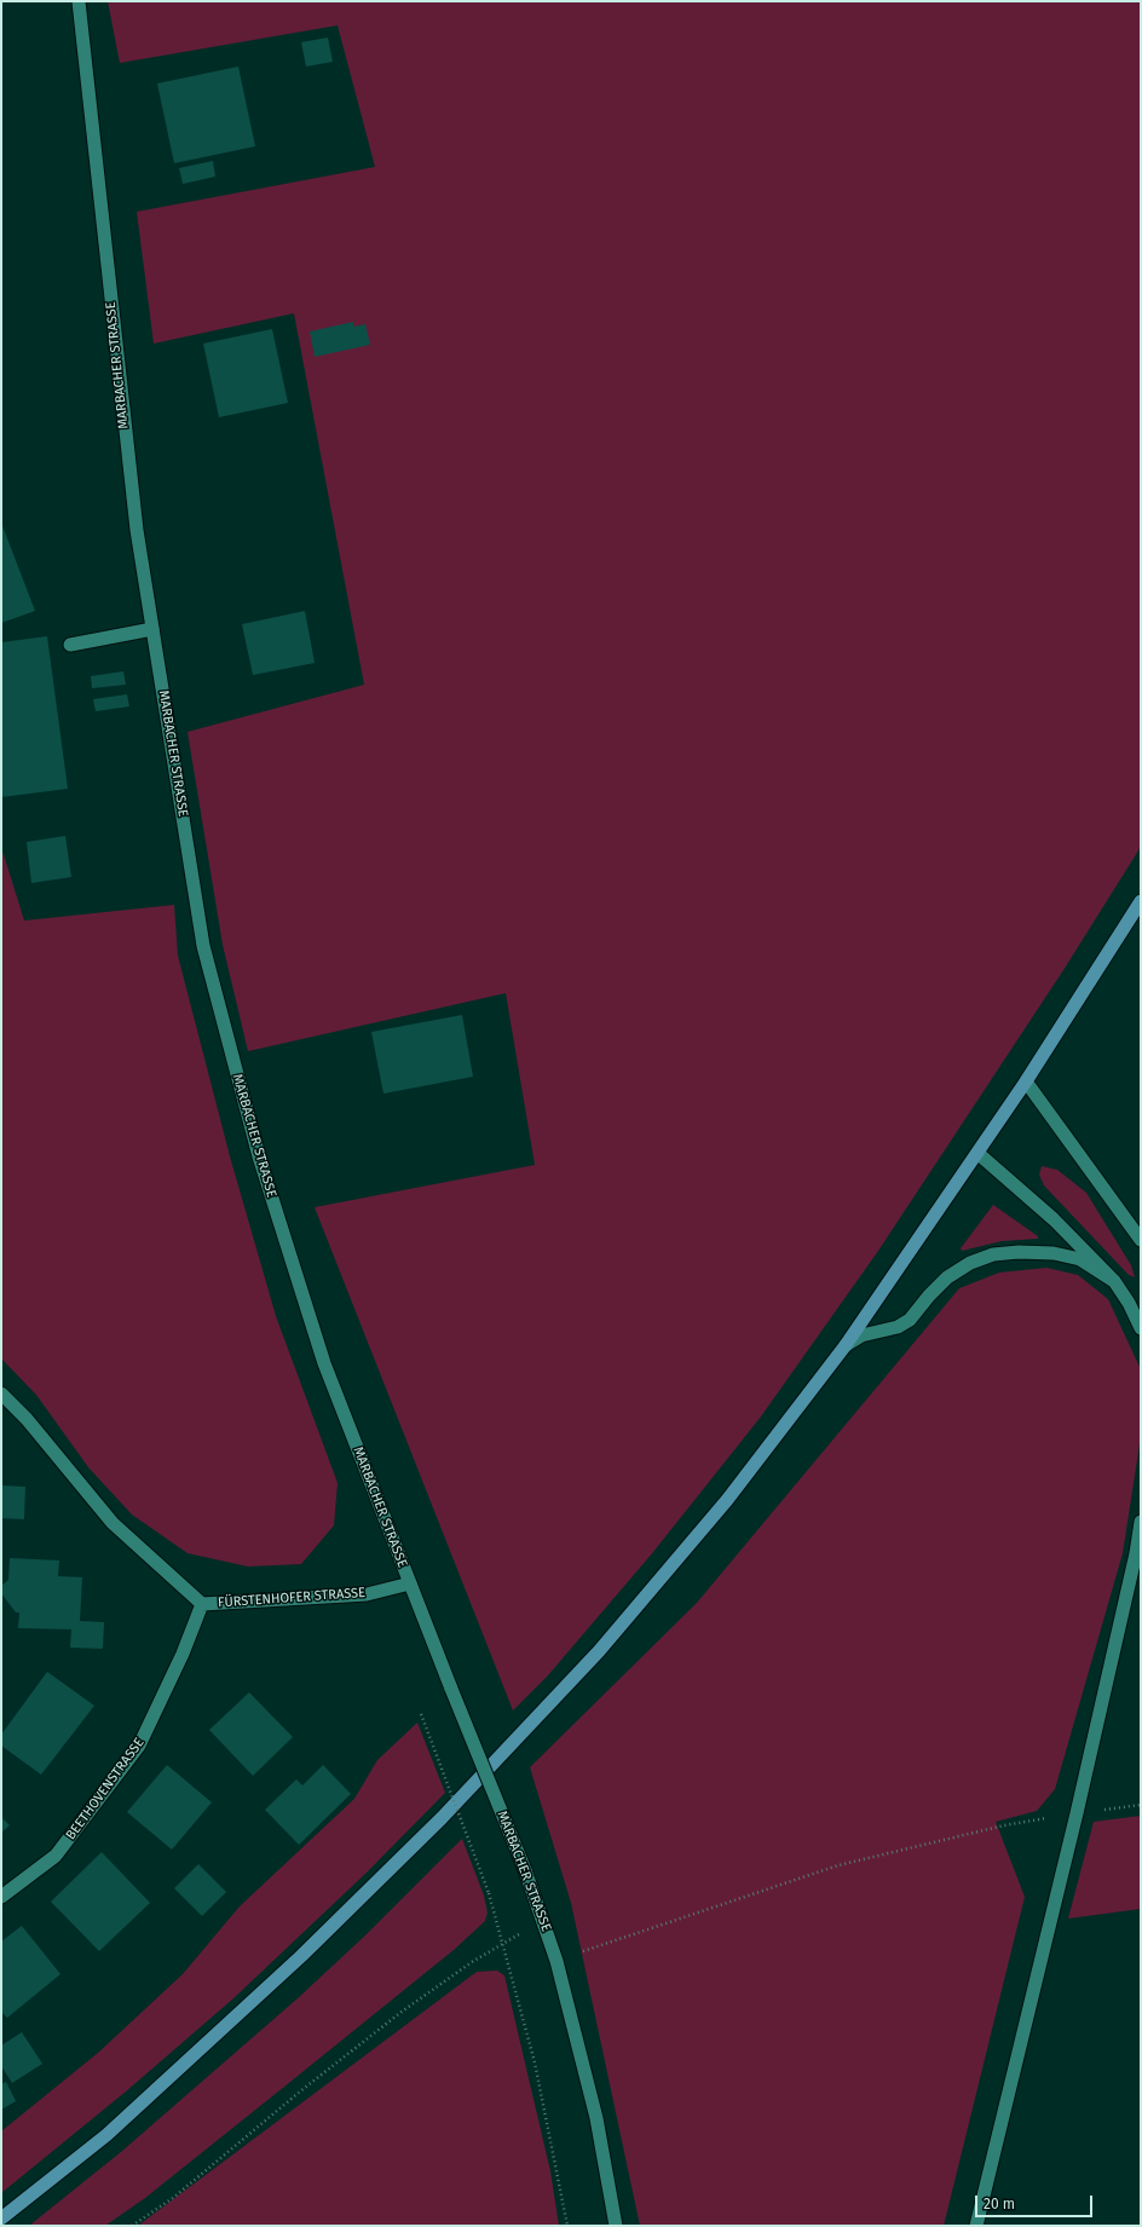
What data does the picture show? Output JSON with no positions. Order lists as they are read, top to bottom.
{
  "streets": {
    "street": ["MARBACHER STRASSE", "FÜRSTENHOFER STRASSE", "BEETHOVENSTRASSE"]
  },
  "crossings": [
    ["MARBACHER STRASSE", "FÜRSTENHOFER STRASSE"],
    ["FÜRSTENHOFER STRASSE", "BEETHOVENSTRASSE"]
  ],
  "scale_bar": "20 m"
}
